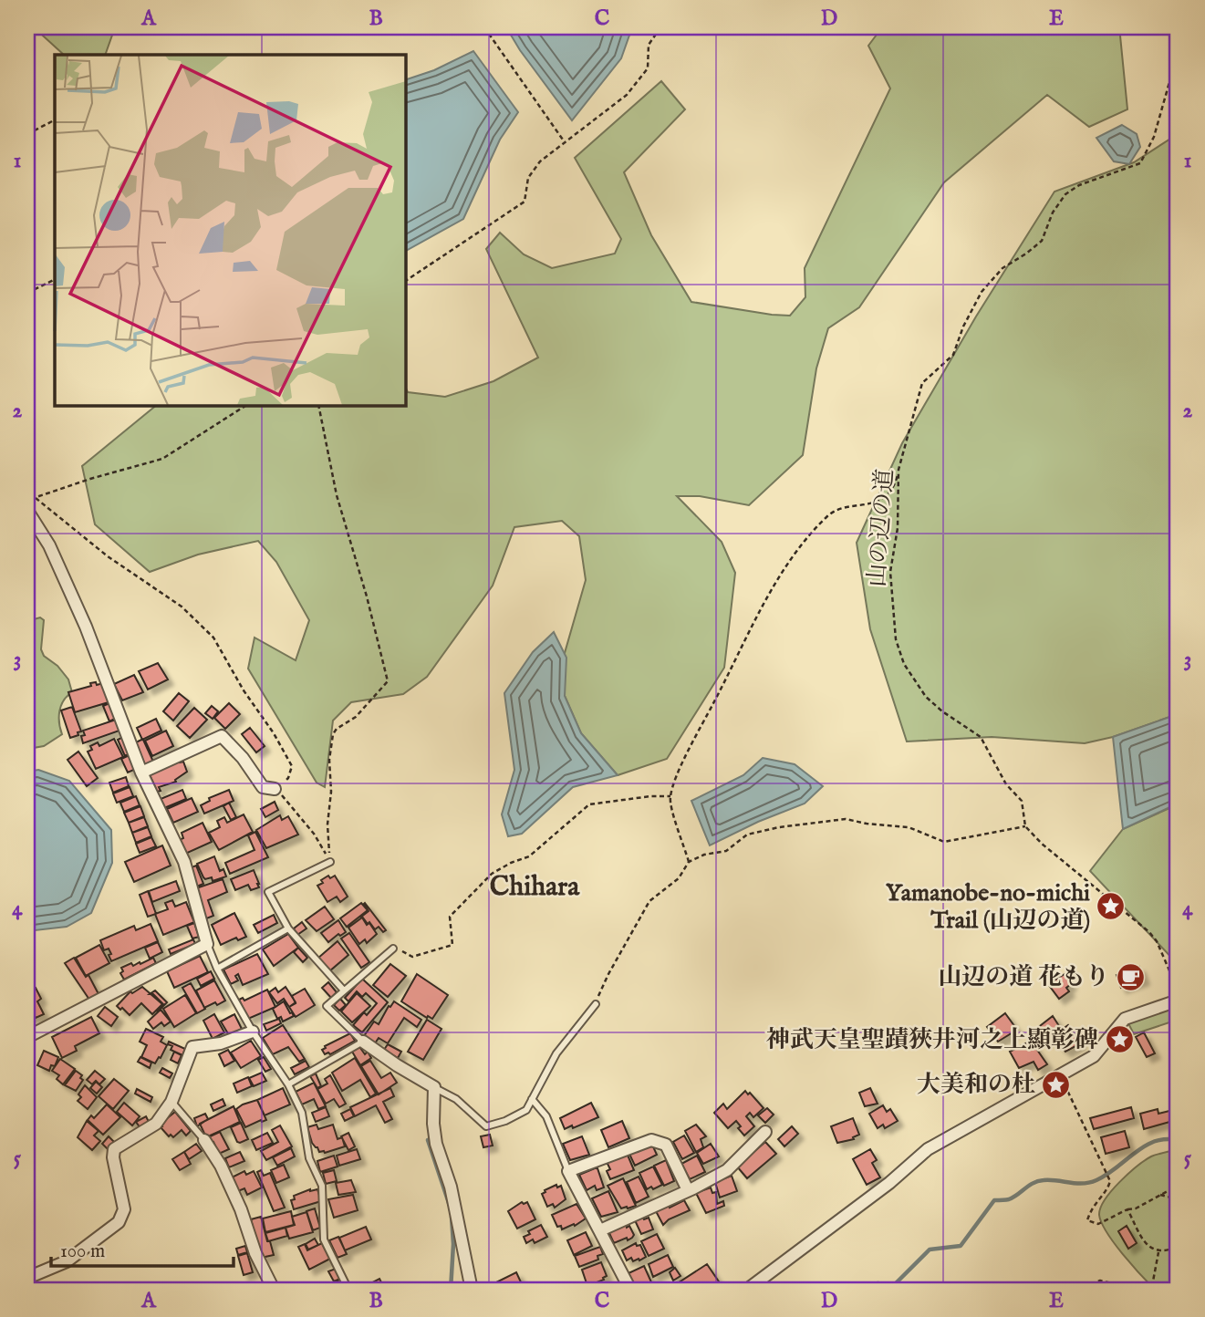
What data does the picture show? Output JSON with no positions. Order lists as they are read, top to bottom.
{
  "streets": {
    "path": ["山の辺の道"]
  },
  "districts": ["Chihara"],
  "places": {
    "place": ["Yamanobe-no-michi Trail (山辺の道)", "神武天皇聖蹟狹井河之上顯彰碑", "大美和の杜"],
    "cafe": ["山辺の道 花もり"]
  },
  "scale_bar": "100 m",
  "grid": {
    "columns": [
      "A",
      "B",
      "C",
      "D",
      "E"
    ],
    "rows": [
      "1",
      "2",
      "3",
      "4",
      "5"
    ]
  }
}
